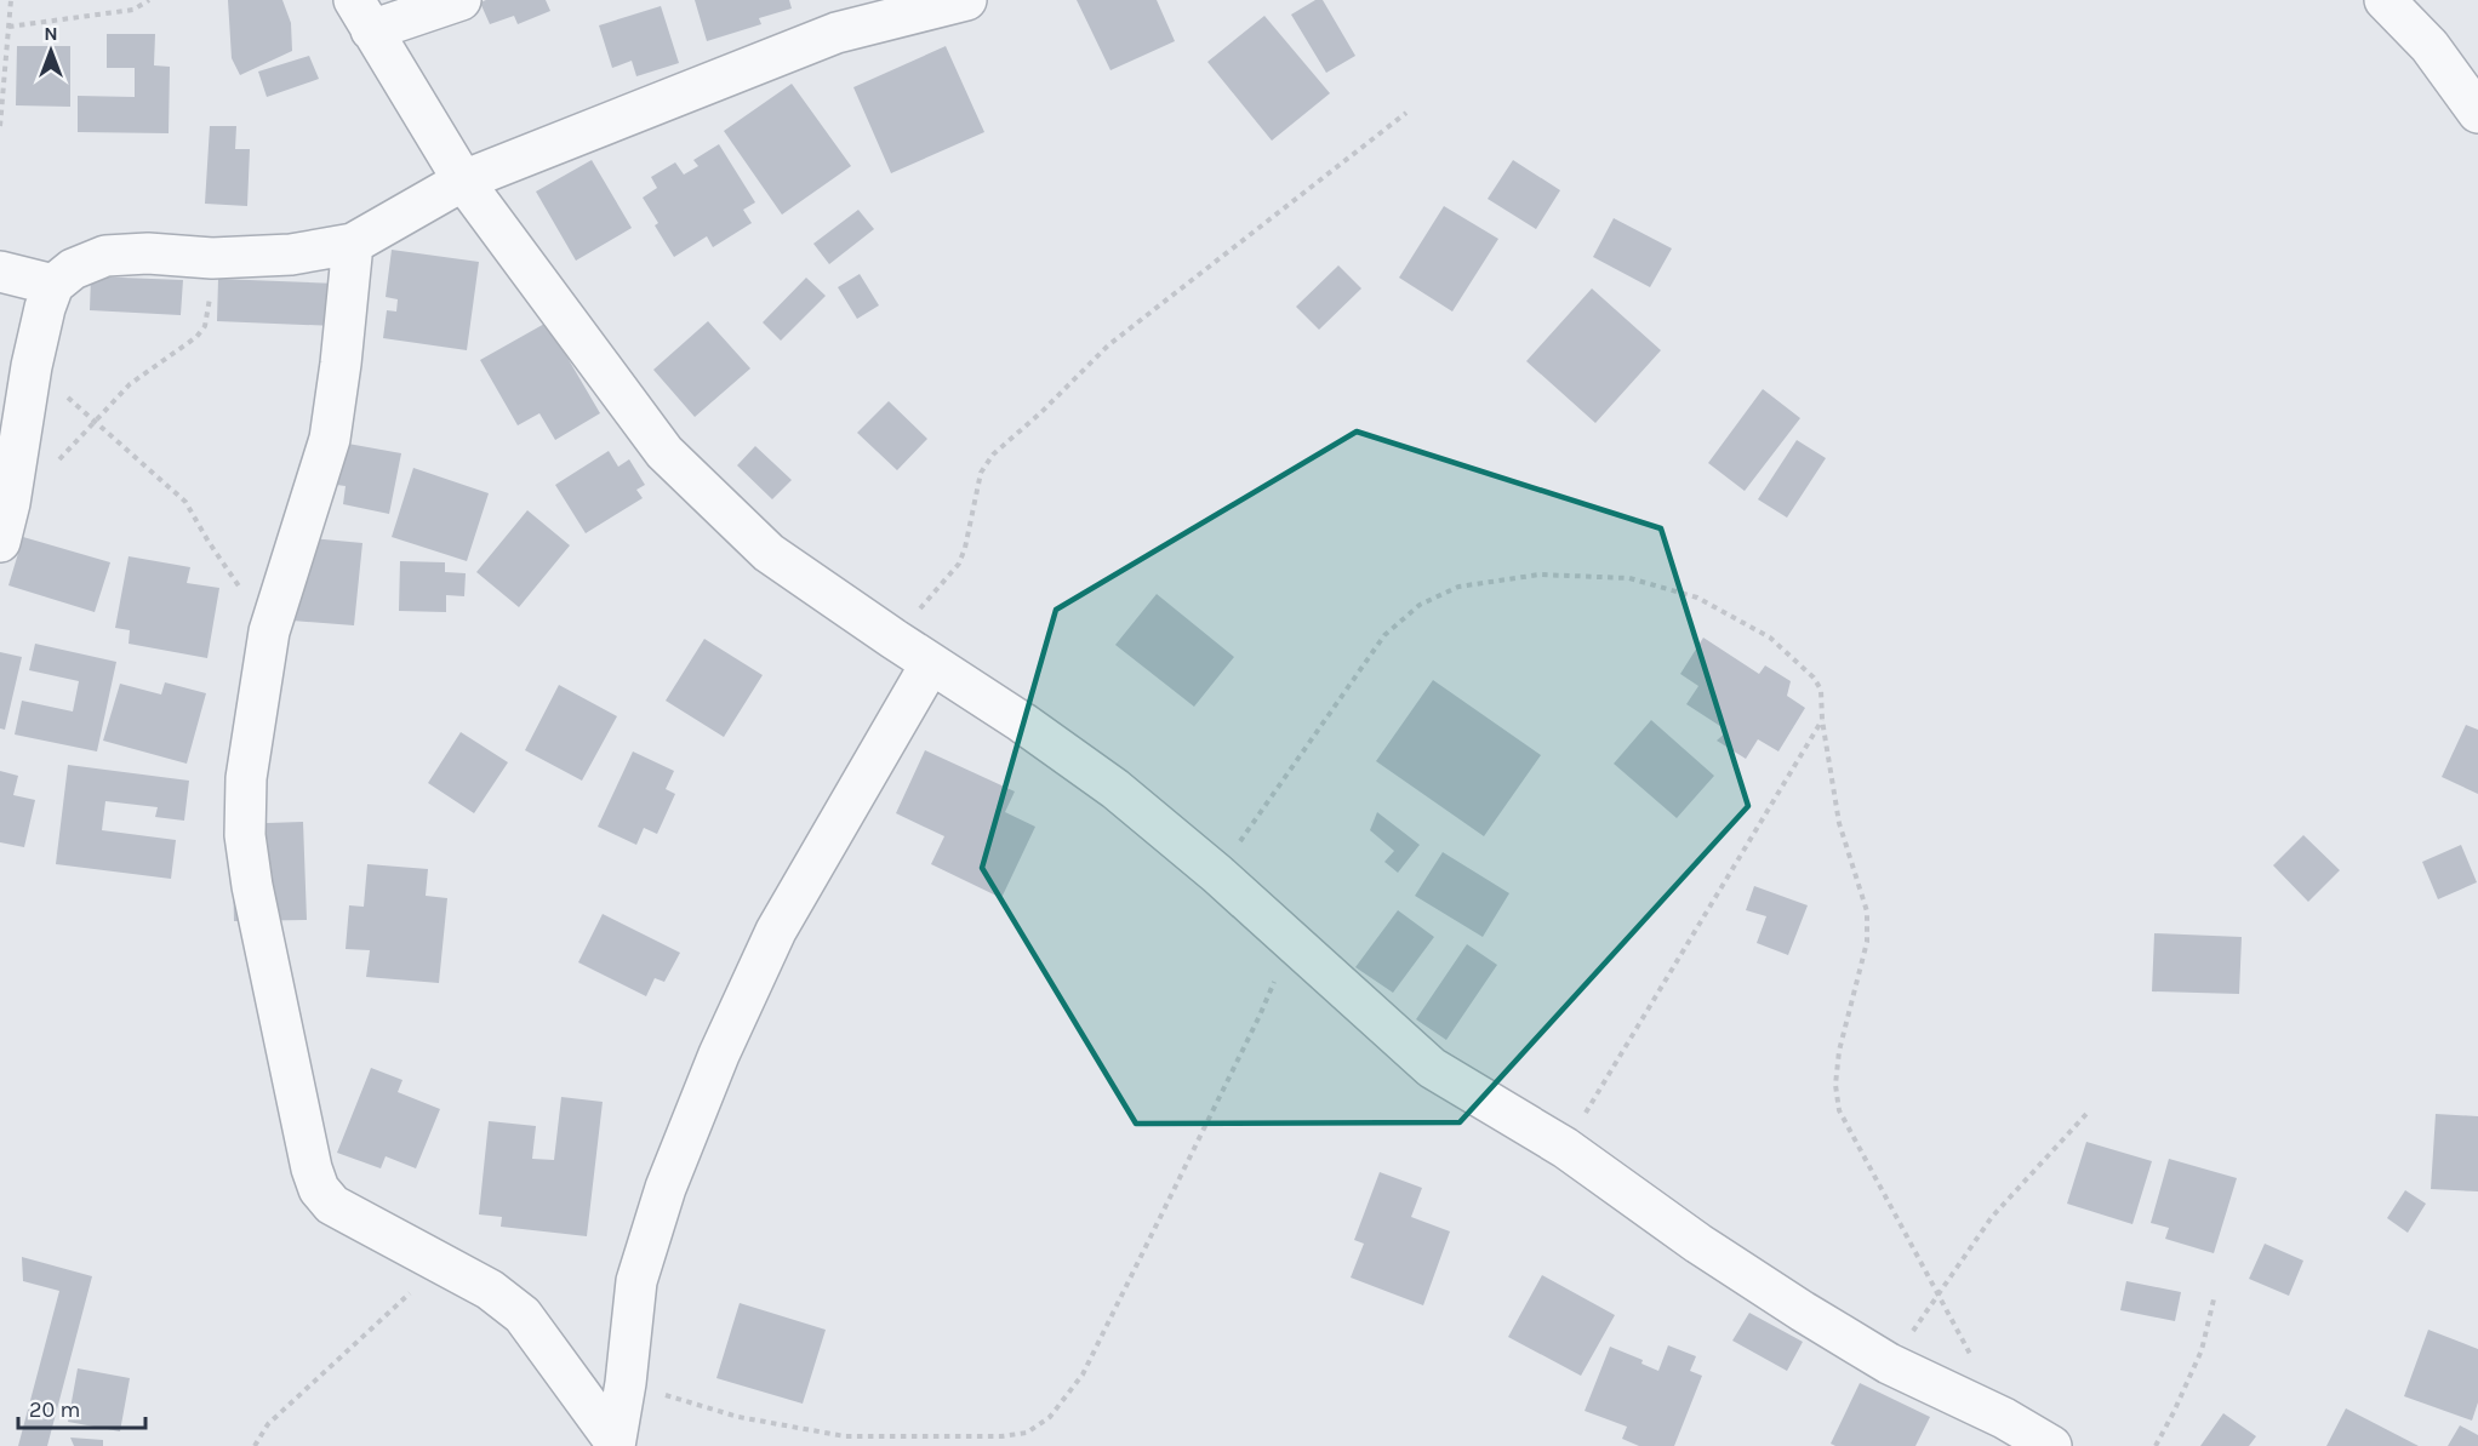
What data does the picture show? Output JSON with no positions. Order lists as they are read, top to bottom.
{
  "scale_bar": "20 m",
  "north": "top"
}
